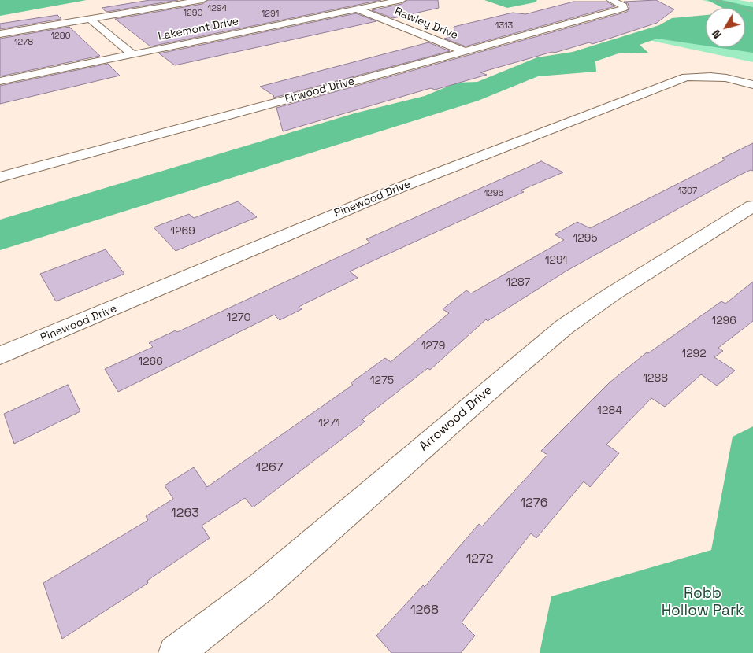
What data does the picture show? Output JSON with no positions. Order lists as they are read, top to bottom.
{
  "streets": {
    "street": [
      "Rawley Drive",
      "Lakemont Drive",
      "Firwood Drive",
      "Pinewood Drive",
      "Arrowood Drive"
    ]
  },
  "crossings": [
    ["Rawley Drive", "Lakemont Drive"],
    ["Rawley Drive", "Firwood Drive"]
  ],
  "parks": ["Robb Hollow Park"],
  "house_numbers": [
    "1294",
    "1290",
    "1291",
    "1313",
    "1280",
    "1278",
    "1307",
    "1296",
    "1269",
    "1295",
    "1291",
    "1287",
    "1270",
    "1296",
    "1279",
    "1292",
    "1266",
    "1288",
    "1275",
    "1284",
    "1271",
    "1267",
    "1276",
    "1263",
    "1272",
    "1268"
  ],
  "north": "bottom left"
}
